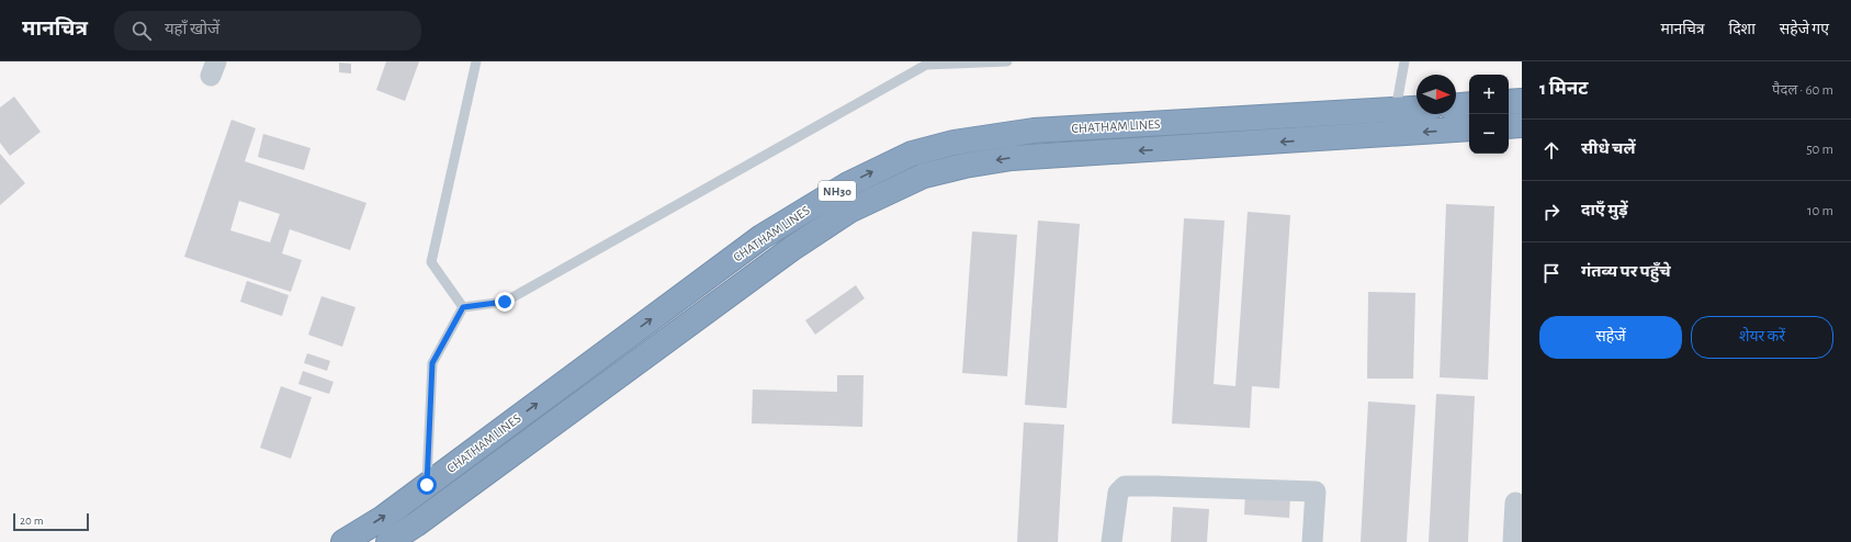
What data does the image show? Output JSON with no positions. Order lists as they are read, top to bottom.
{
  "streets": {
    "highway": ["CHATHAM LINES", "NH30"]
  },
  "scale_bar": "20 m",
  "north": "right",
  "page": {
    "header": "मानचित्र",
    "search": "यहाँ खोजें",
    "nav": ["मानचित्र", "दिशा", "सहेजे गए"],
    "heading": ["1 मिनट", "पैदल · 60 m"],
    "map_buttons": ["+", "−"],
    "list": [
      ["सीधे चलें", "50 m"],
      ["दाएँ मुड़ें", "10 m"],
      "गंतव्य पर पहुँचे"
    ],
    "buttons": ["सहेजें", "शेयर करें"],
    "scale": "20 m"
  }
}
